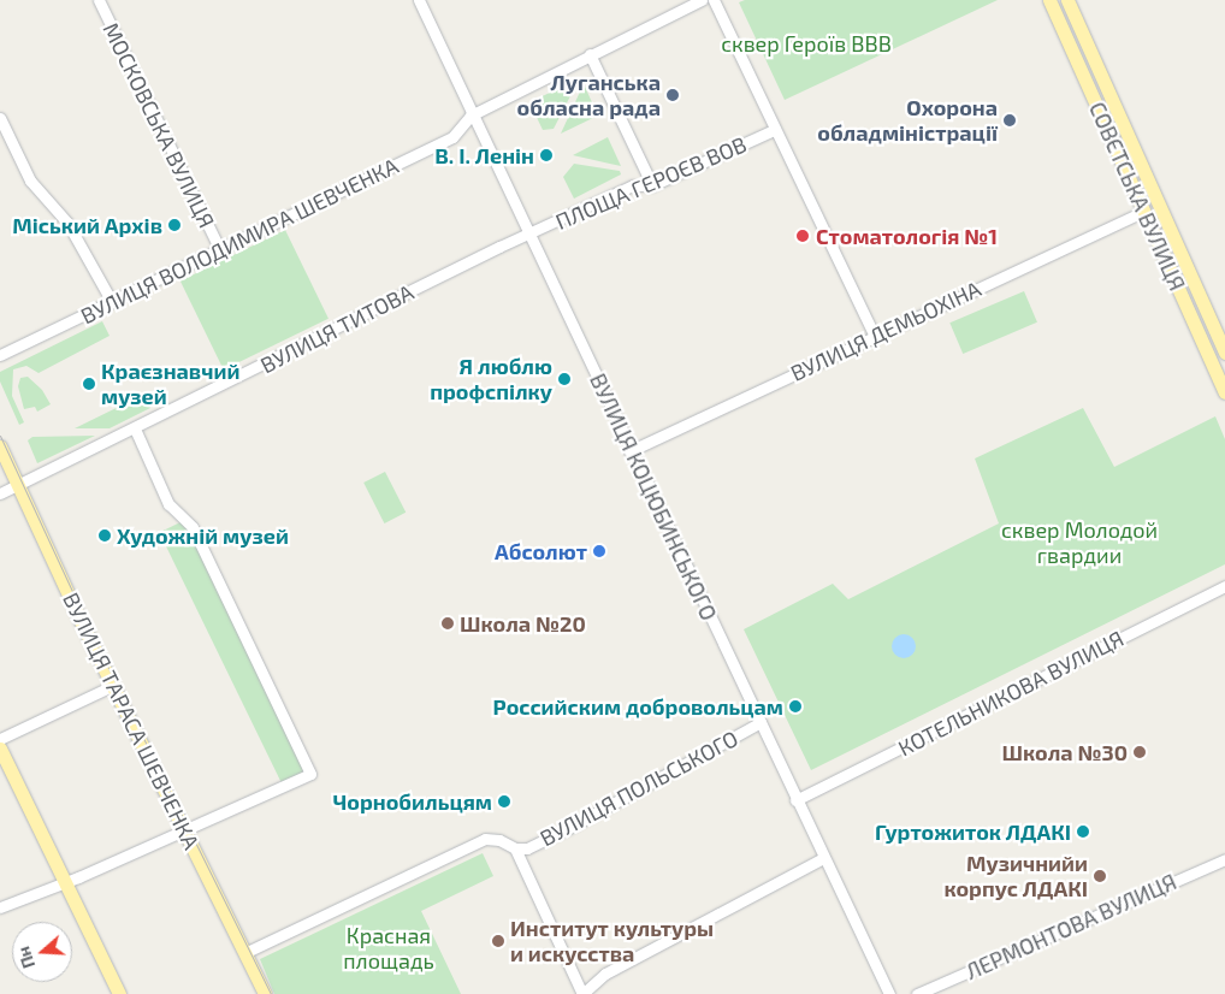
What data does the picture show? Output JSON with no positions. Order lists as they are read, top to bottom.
{
  "streets": {
    "main road": ["СОВЄТСЬКА ВУЛИЦЯ", "ВУЛИЦЯ ТАРАСА ШЕВЧЕНКА"],
    "street": [
      "МОСКОВСЬКА ВУЛИЦЯ",
      "ПЛОЩА ГЕРОЄВ ВОВ",
      "ВУЛИЦЯ ВОЛОДИМИРА ШЕВЧЕНКА",
      "ВУЛИЦЯ ТИТОВА",
      "ВУЛИЦЯ ДЕМЬОХІНА",
      "ВУЛИЦЯ КОЦЮБИНСЬКОГО",
      "КОТЕЛЬНИКОВА ВУЛИЦЯ",
      "ВУЛИЦЯ ПОЛЬСЬКОГО",
      "ЛЕРМОНТОВА ВУЛИЦЯ"
    ]
  },
  "crossings": [
    ["МОСКОВСЬКА ВУЛИЦЯ", "ВУЛИЦЯ ВОЛОДИМИРА ШЕВЧЕНКА"],
    ["ПЛОЩА ГЕРОЄВ ВОВ", "ВУЛИЦЯ ТИТОВА"],
    ["ПЛОЩА ГЕРОЄВ ВОВ", "ВУЛИЦЯ КОЦЮБИНСЬКОГО"],
    ["СОВЄТСЬКА ВУЛИЦЯ", "ВУЛИЦЯ ДЕМЬОХІНА"],
    ["ВУЛИЦЯ ВОЛОДИМИРА ШЕВЧЕНКА", "ВУЛИЦЯ КОЦЮБИНСЬКОГО"],
    ["ВУЛИЦЯ ТИТОВА", "ВУЛИЦЯ КОЦЮБИНСЬКОГО"],
    ["ВУЛИЦЯ ТИТОВА", "ВУЛИЦЯ ТАРАСА ШЕВЧЕНКА"],
    ["ВУЛИЦЯ ДЕМЬОХІНА", "ВУЛИЦЯ КОЦЮБИНСЬКОГО"],
    ["ВУЛИЦЯ КОЦЮБИНСЬКОГО", "КОТЕЛЬНИКОВА ВУЛИЦЯ"],
    ["ВУЛИЦЯ КОЦЮБИНСЬКОГО", "ВУЛИЦЯ ПОЛЬСЬКОГО"]
  ],
  "parks": ["сквер Героїв ВВВ", "сквер Молодой гвардии", "Красная площадь"],
  "places": [
    "Луганська обласна рада",
    "Охорона обладміністрації",
    "В. І. Ленін",
    "Міський Архів",
    "Стоматологія №1",
    "Я люблю профспілку",
    "Краєзнавчий музей",
    "Художній музей",
    "Абсолют",
    "Школа №20",
    "Pоссийским добровольцам",
    "Школа №30",
    "Чорнобильцям",
    "Гуртожиток ЛДАКІ",
    "Музичнийи корпус ЛДАКІ",
    "Институт культуры и искусства"
  ],
  "north": "left"
}
